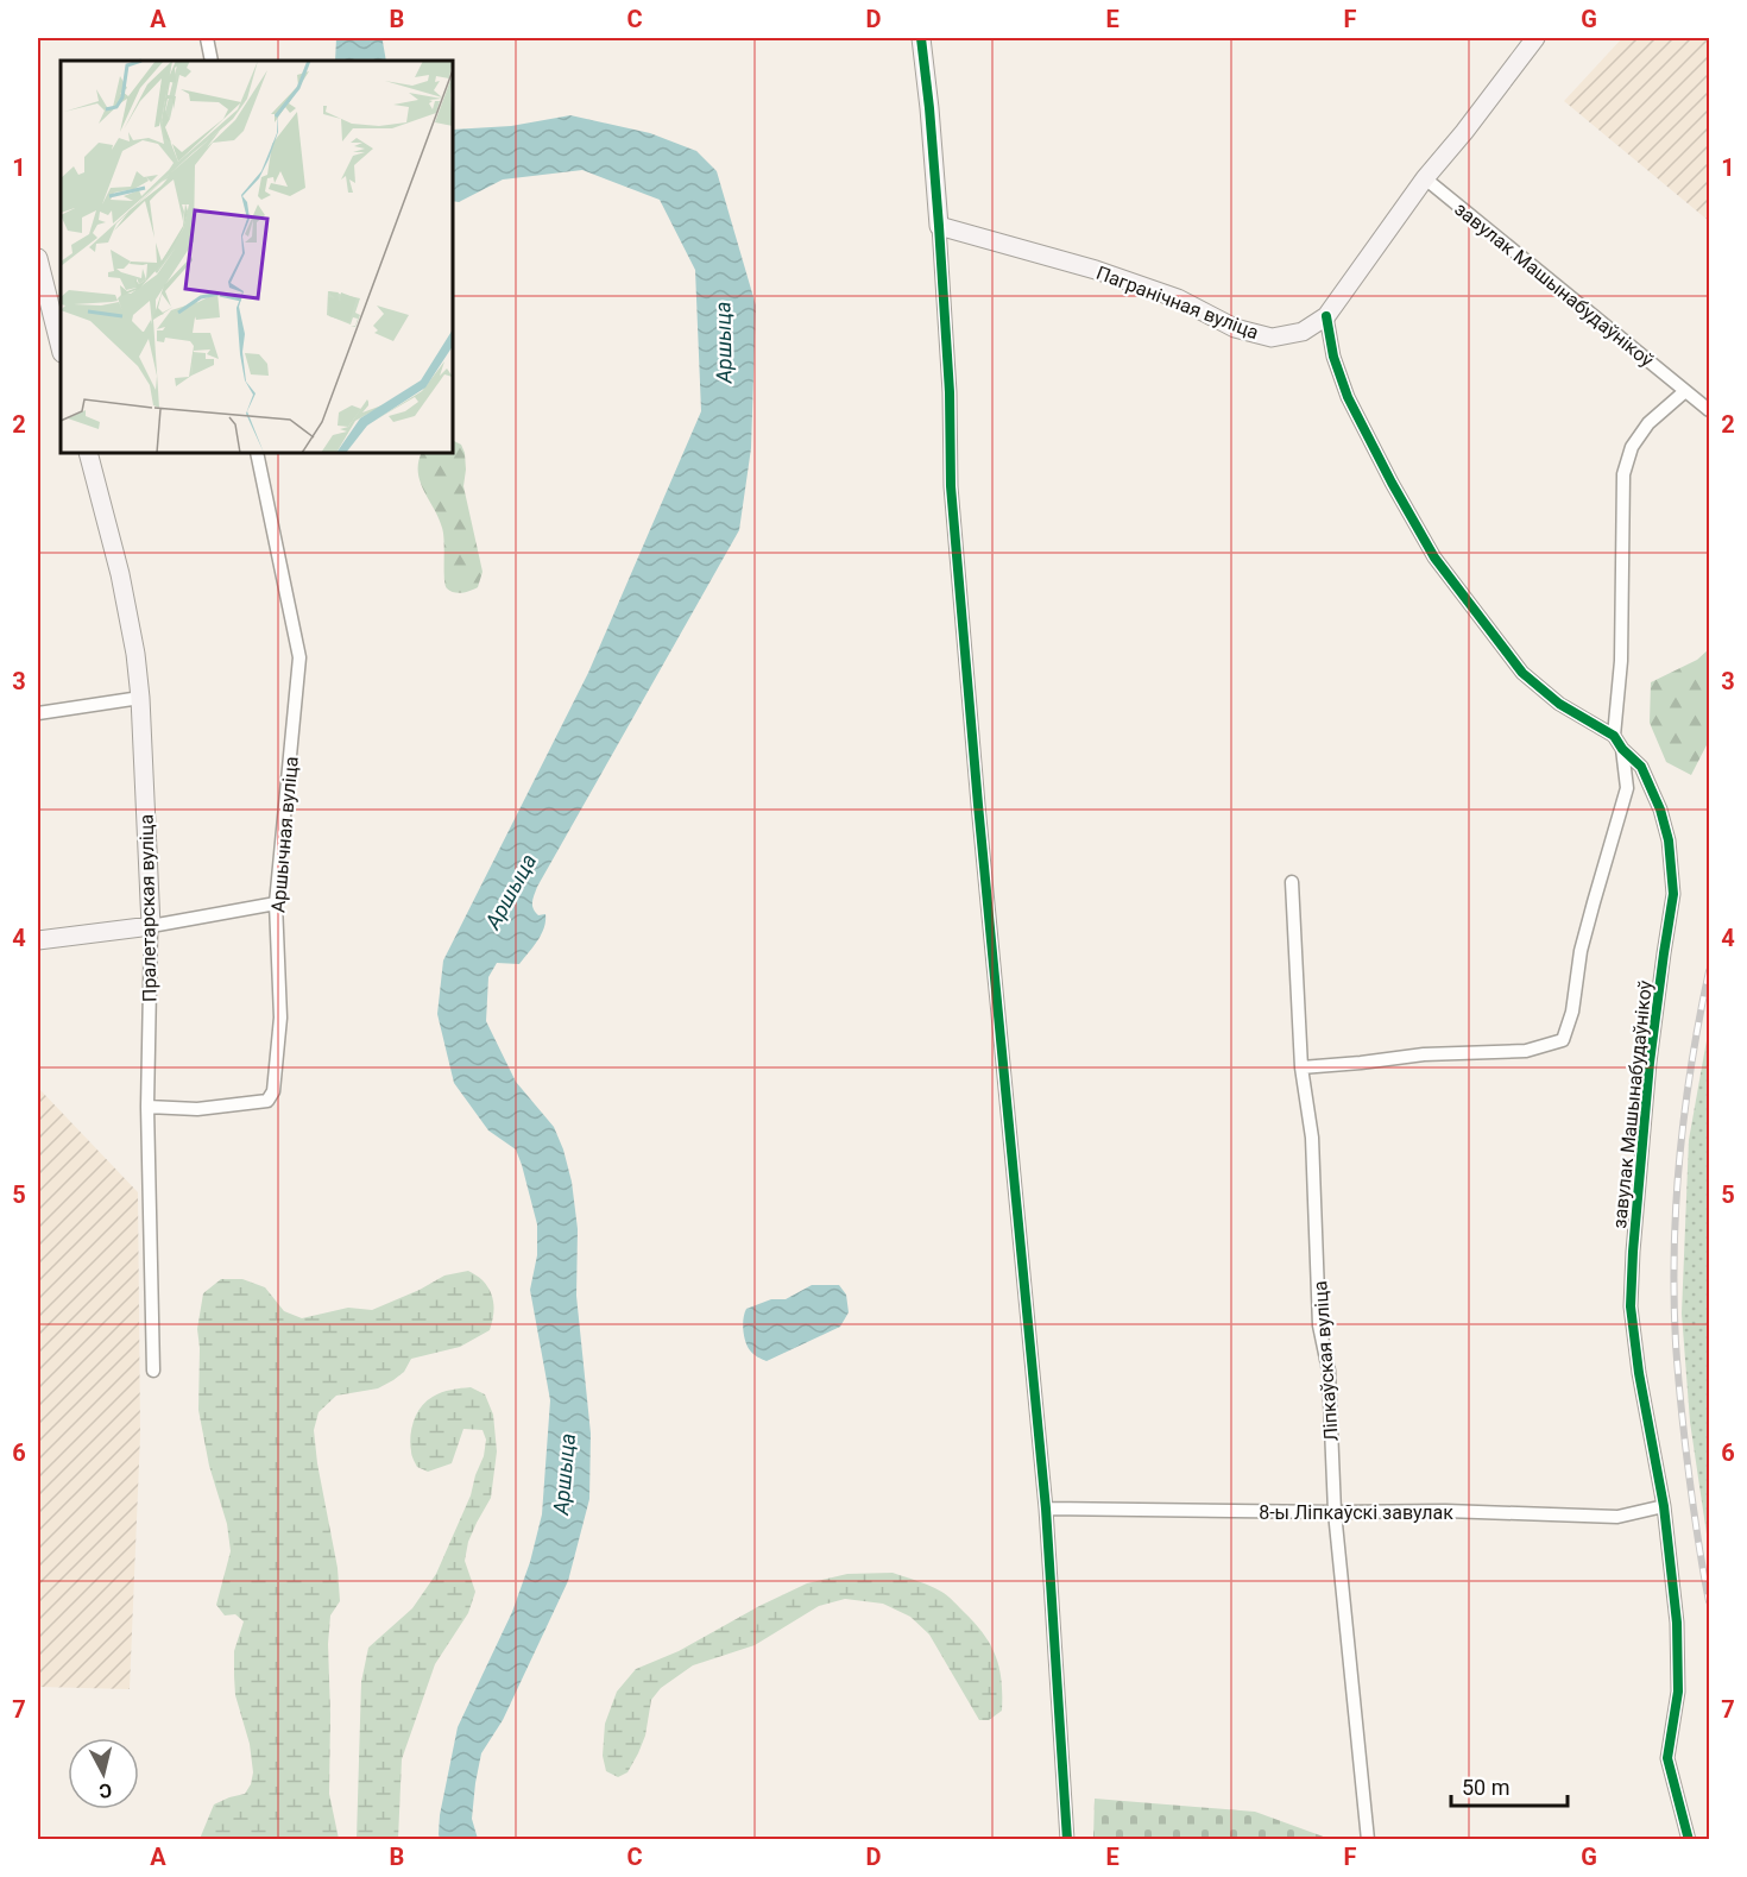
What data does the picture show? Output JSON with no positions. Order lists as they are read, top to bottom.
{
  "streets": {
    "street": [
      "завулак Машынабудаўнікоў",
      "Пагранічная вуліца",
      "Аршычная вуліца",
      "Пралетарская вуліца",
      "Ліпкаўская вуліца",
      "8-ы Ліпкаўскі завулак"
    ]
  },
  "crossings": [
    ["завулак Машынабудаўнікоў", "Пагранічная вуліца"],
    ["завулак Машынабудаўнікоў", "8-ы Ліпкаўскі завулак"],
    ["Аршычная вуліца", "Пралетарская вуліца"],
    ["Ліпкаўская вуліца", "8-ы Ліпкаўскі завулак"]
  ],
  "water": ["Аршыца"],
  "scale_bar": "50 m",
  "north": "bottom",
  "grid": {
    "columns": [
      "A",
      "B",
      "C",
      "D",
      "E",
      "F",
      "G"
    ],
    "rows": [
      "1",
      "2",
      "3",
      "4",
      "5",
      "6",
      "7"
    ]
  }
}
